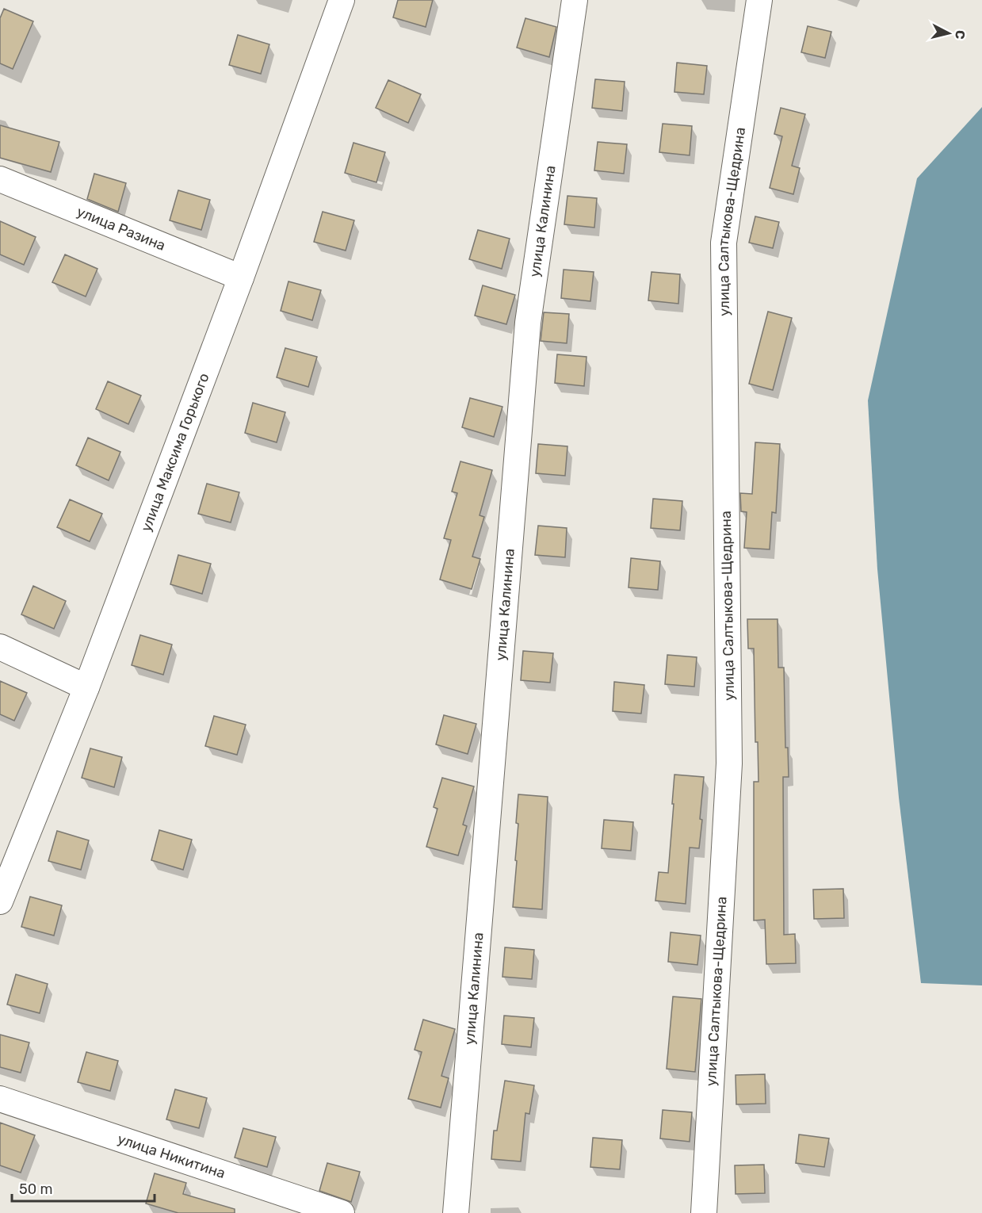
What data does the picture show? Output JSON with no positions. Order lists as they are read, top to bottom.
{
  "streets": {
    "street": [
      "улица Салтыкова-Щедрина",
      "улица Калинина",
      "улица Разина",
      "улица Максима Горького",
      "улица Никитина"
    ]
  },
  "crossings": [
    ["улица Разина", "улица Максима Горького"]
  ],
  "scale_bar": "50 m",
  "north": "right"
}
